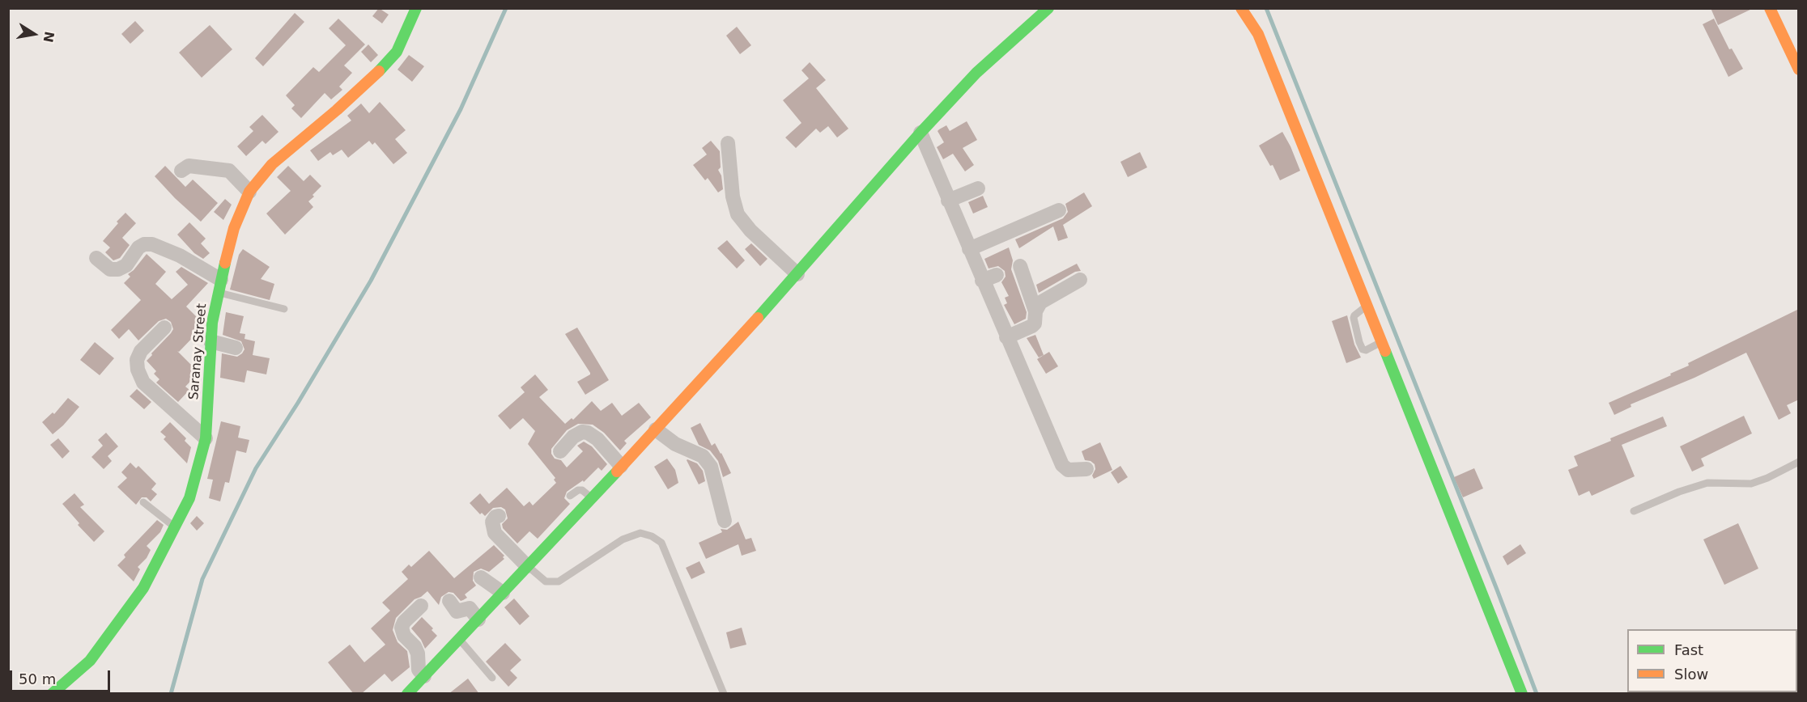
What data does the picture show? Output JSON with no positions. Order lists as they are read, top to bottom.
{
  "streets": {
    "street": ["Saranay Street"]
  },
  "legend": ["Fast", "Slow"],
  "scale_bar": "50 m",
  "north": "right"
}
